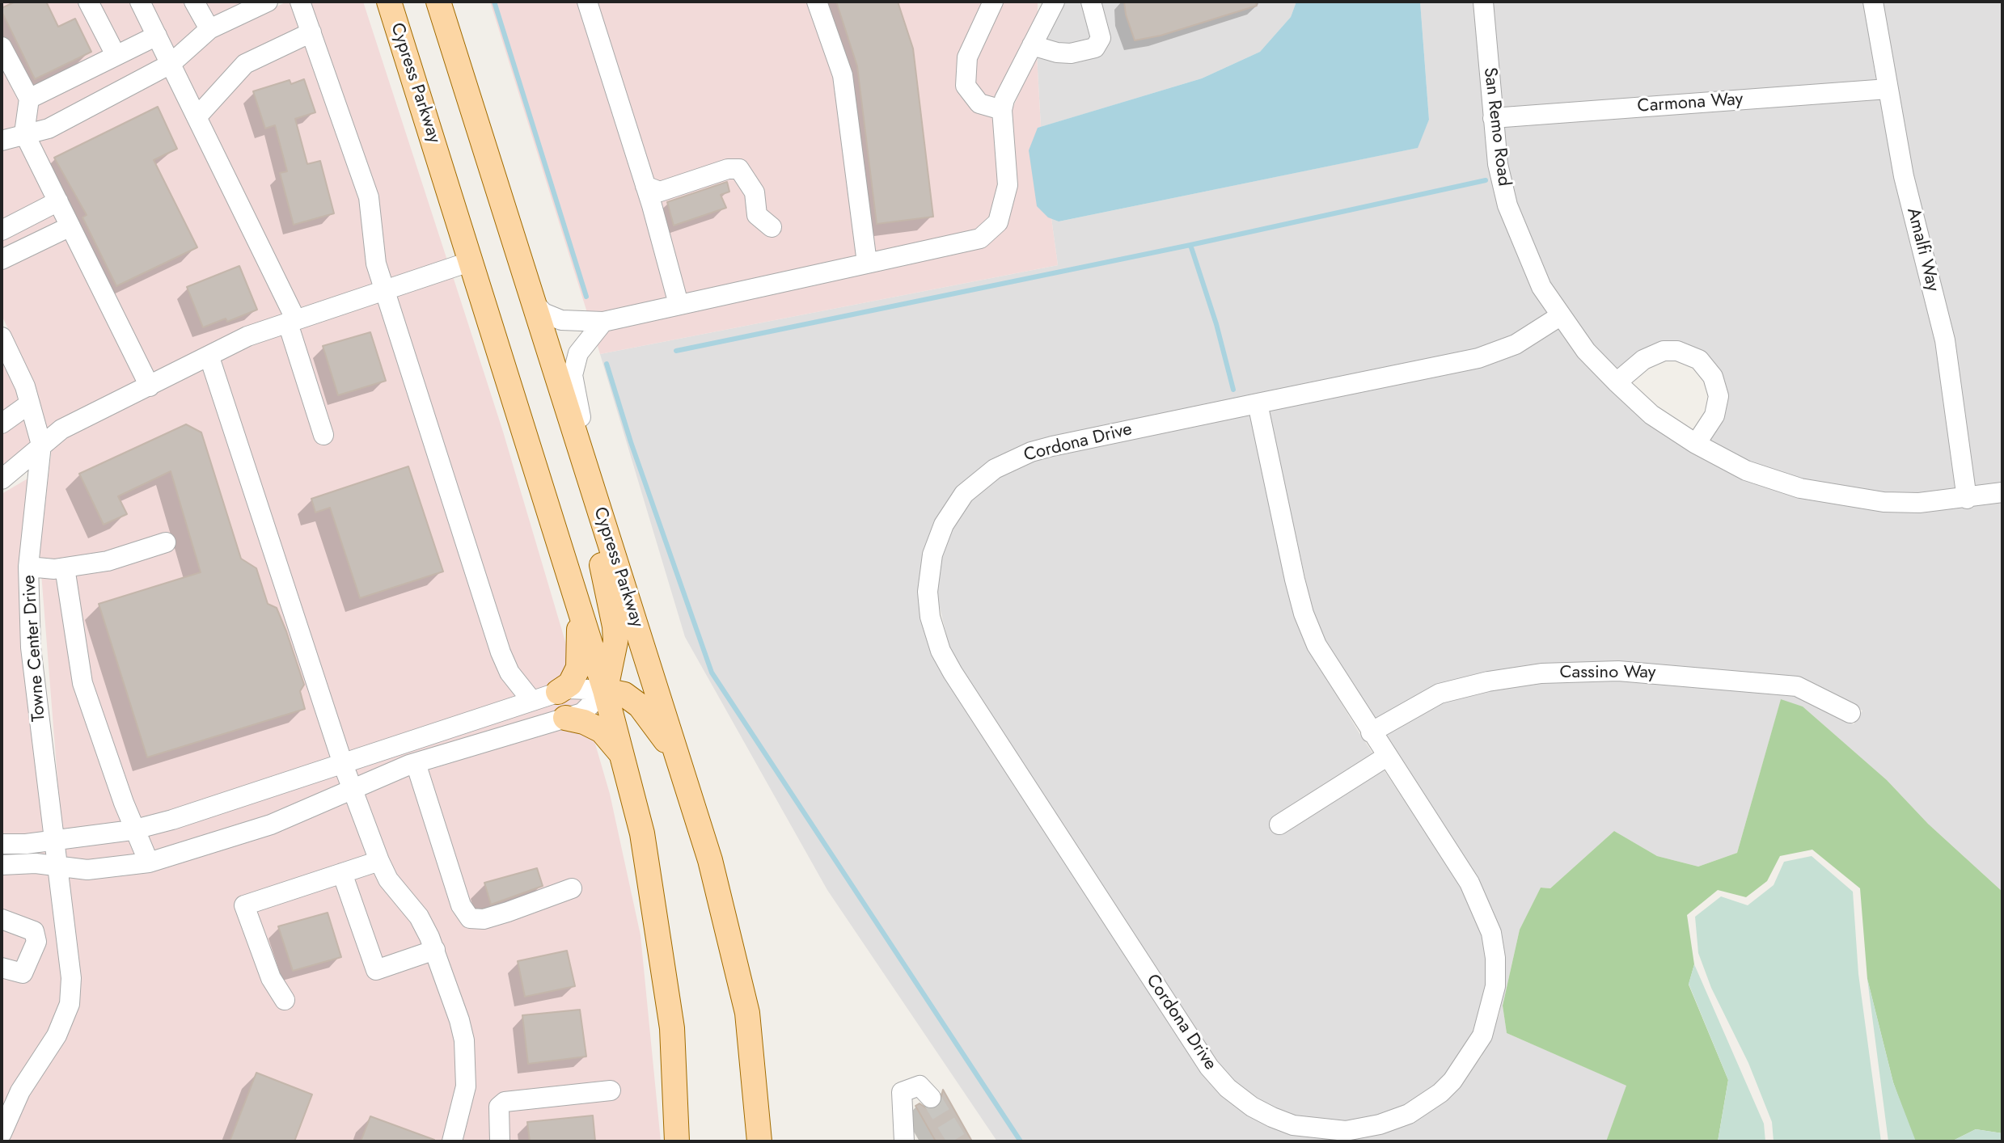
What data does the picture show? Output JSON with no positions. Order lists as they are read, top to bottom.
{
  "streets": {
    "main road": ["Cypress Parkway"],
    "street": [
      "Carmona Way",
      "San Remo Road",
      "Amalfi Way",
      "Cordona Drive",
      "Towne Center Drive",
      "Cassino Way"
    ]
  },
  "crossings": [
    ["Carmona Way", "San Remo Road"],
    ["Carmona Way", "Amalfi Way"],
    ["San Remo Road", "Amalfi Way"],
    ["San Remo Road", "Cordona Drive"],
    ["Cordona Drive", "Cassino Way"]
  ]
}
